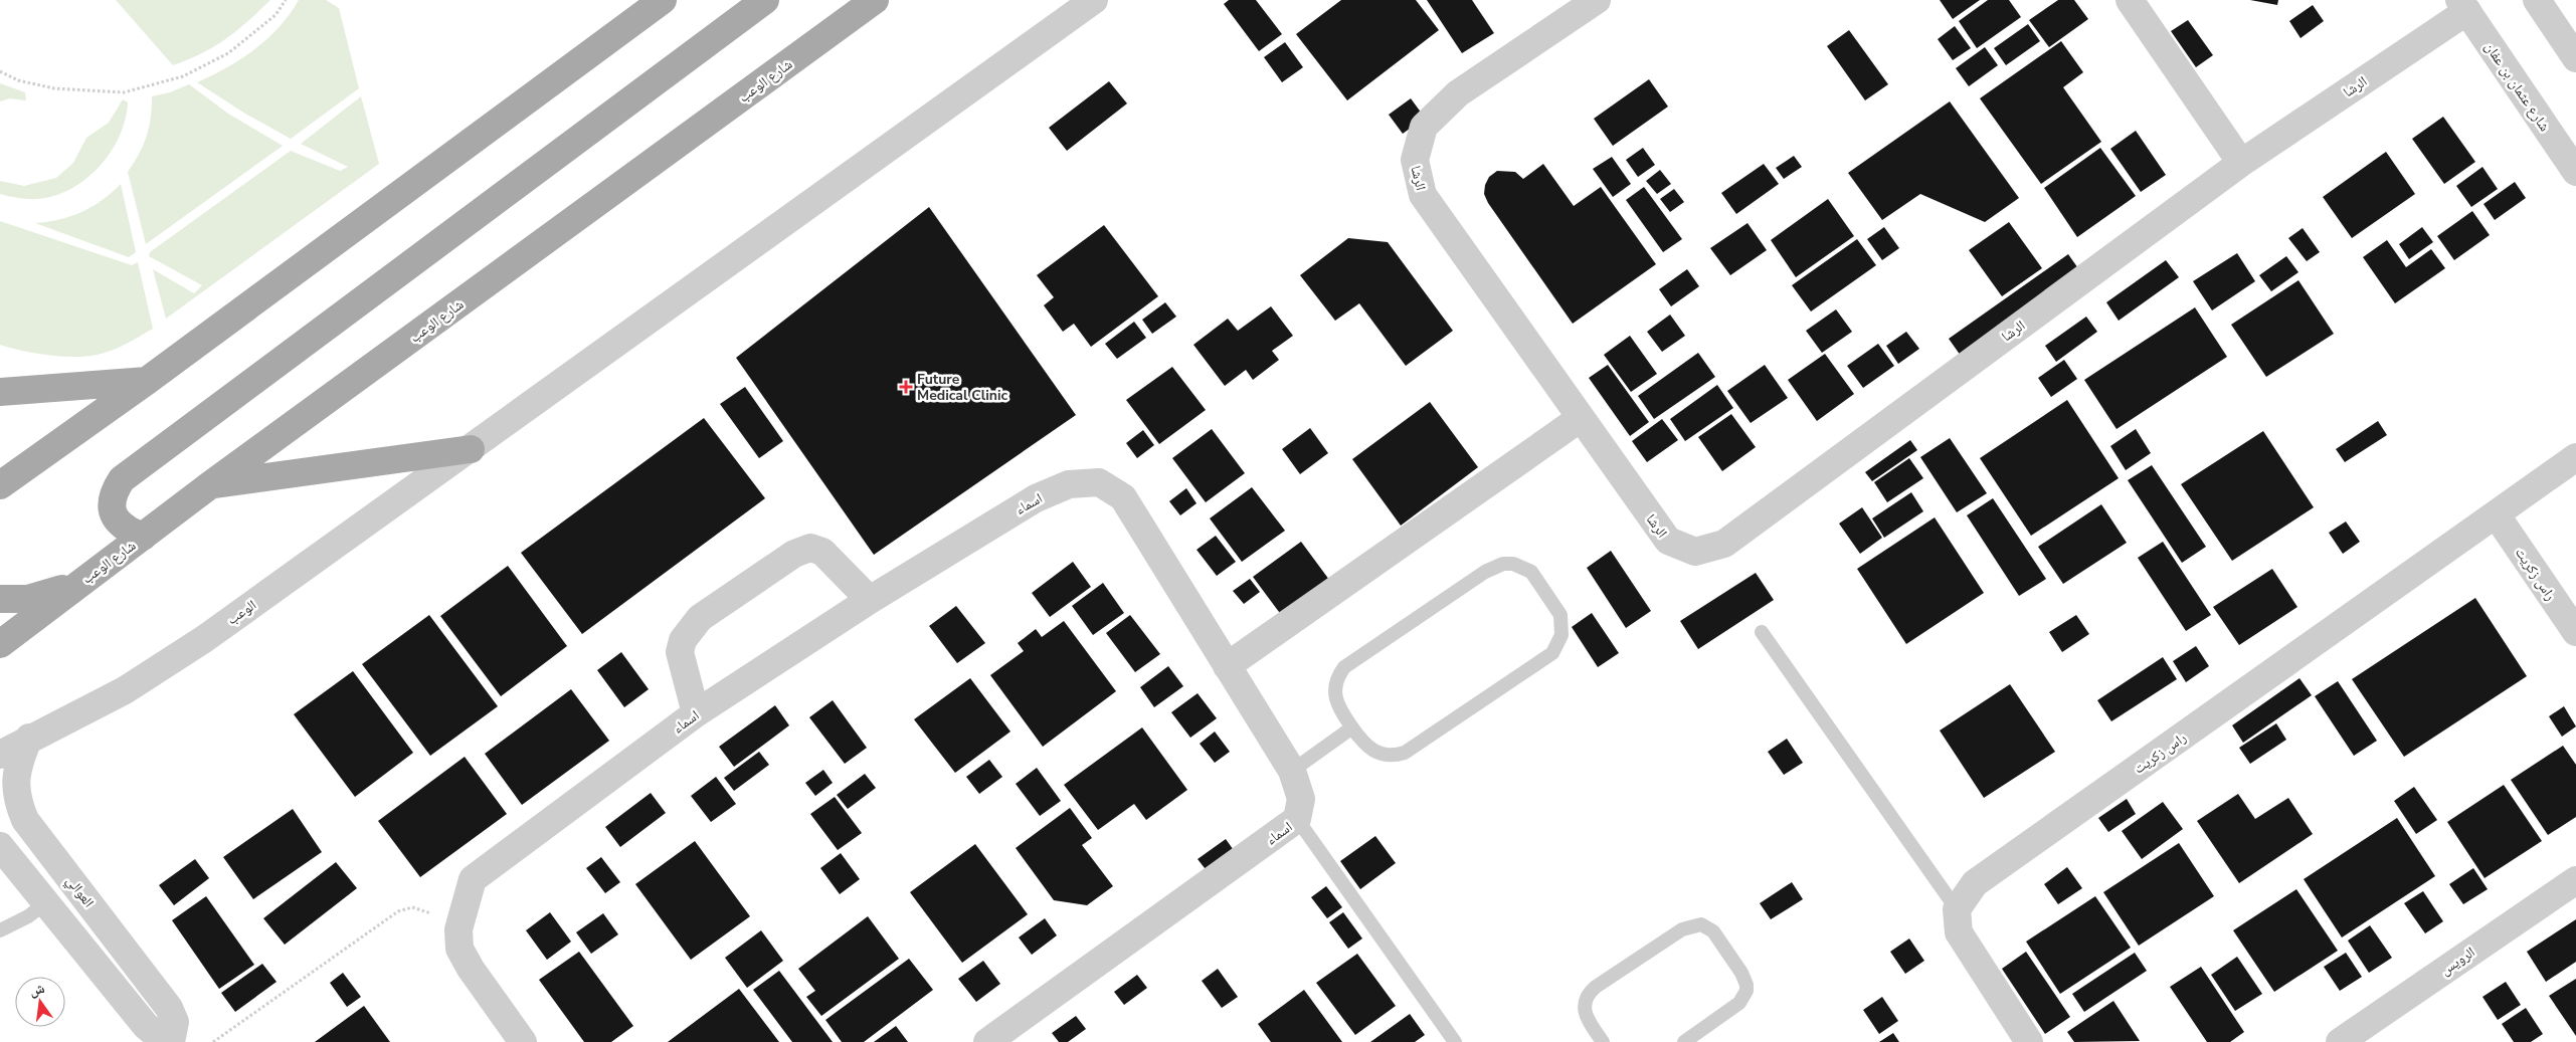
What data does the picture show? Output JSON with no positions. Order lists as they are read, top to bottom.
{
  "streets": {
    "main road": ["شارع الوعب"],
    "street": [
      "الرشا",
      "شارع عثمان بن عفان",
      "اسماء",
      "راس زكريت",
      "الوعب",
      "العوالي",
      "الرويس"
    ]
  },
  "crossings": [
    ["الرشا", "شارع عثمان بن عفان"],
    ["الوعب", "العوالي"]
  ],
  "places": {
    "health": ["Future Medical Clinic"]
  },
  "north": "top"
}
